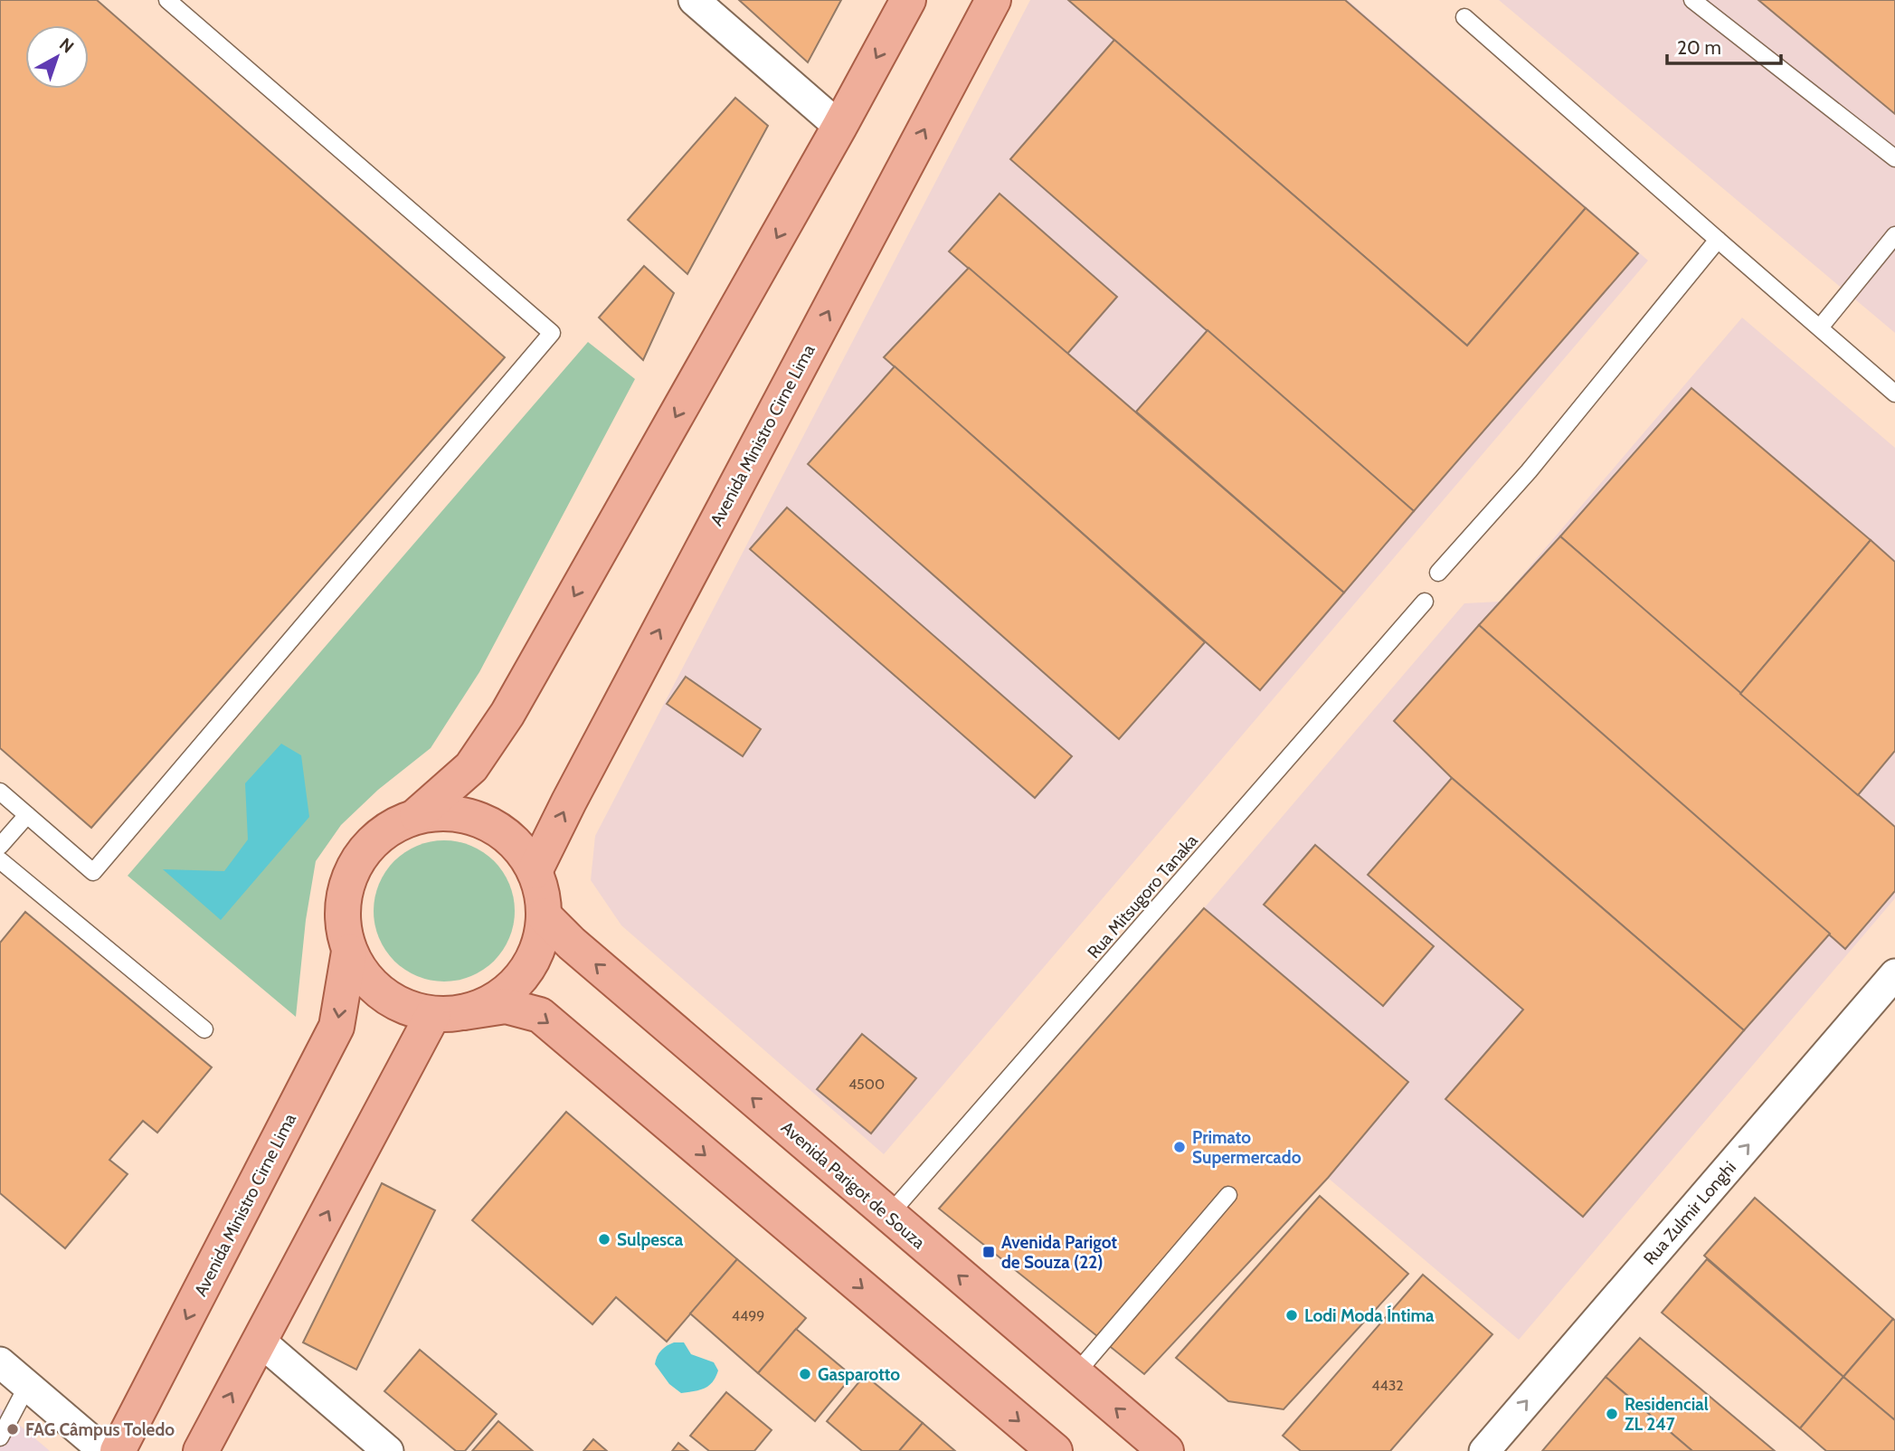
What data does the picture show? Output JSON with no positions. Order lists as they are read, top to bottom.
{
  "streets": {
    "main road": ["Avenida Ministro Cirne Lima", "Avenida Parigot de Souza"],
    "street": ["Rua Zulmir Longhi"],
    "lane": ["Rua Mitsugoro Tanaka"]
  },
  "crossings": [
    ["Avenida Ministro Cirne Lima", "Avenida Parigot de Souza"],
    ["Rua Mitsugoro Tanaka", "Avenida Parigot de Souza"]
  ],
  "one_way": ["Rua Zulmir Longhi"],
  "places": {
    "other": [
      "Primato Supermercado",
      "Sulpesca",
      "Lodi Moda Íntima",
      "Gasparotto",
      "Residencial ZL 247",
      "FAG Câmpus Toledo"
    ],
    "transit": ["Avenida Parigot de Souza (22)"]
  },
  "house_numbers": ["4500", "4499", "4432"],
  "scale_bar": "20 m",
  "north": "top right"
}
